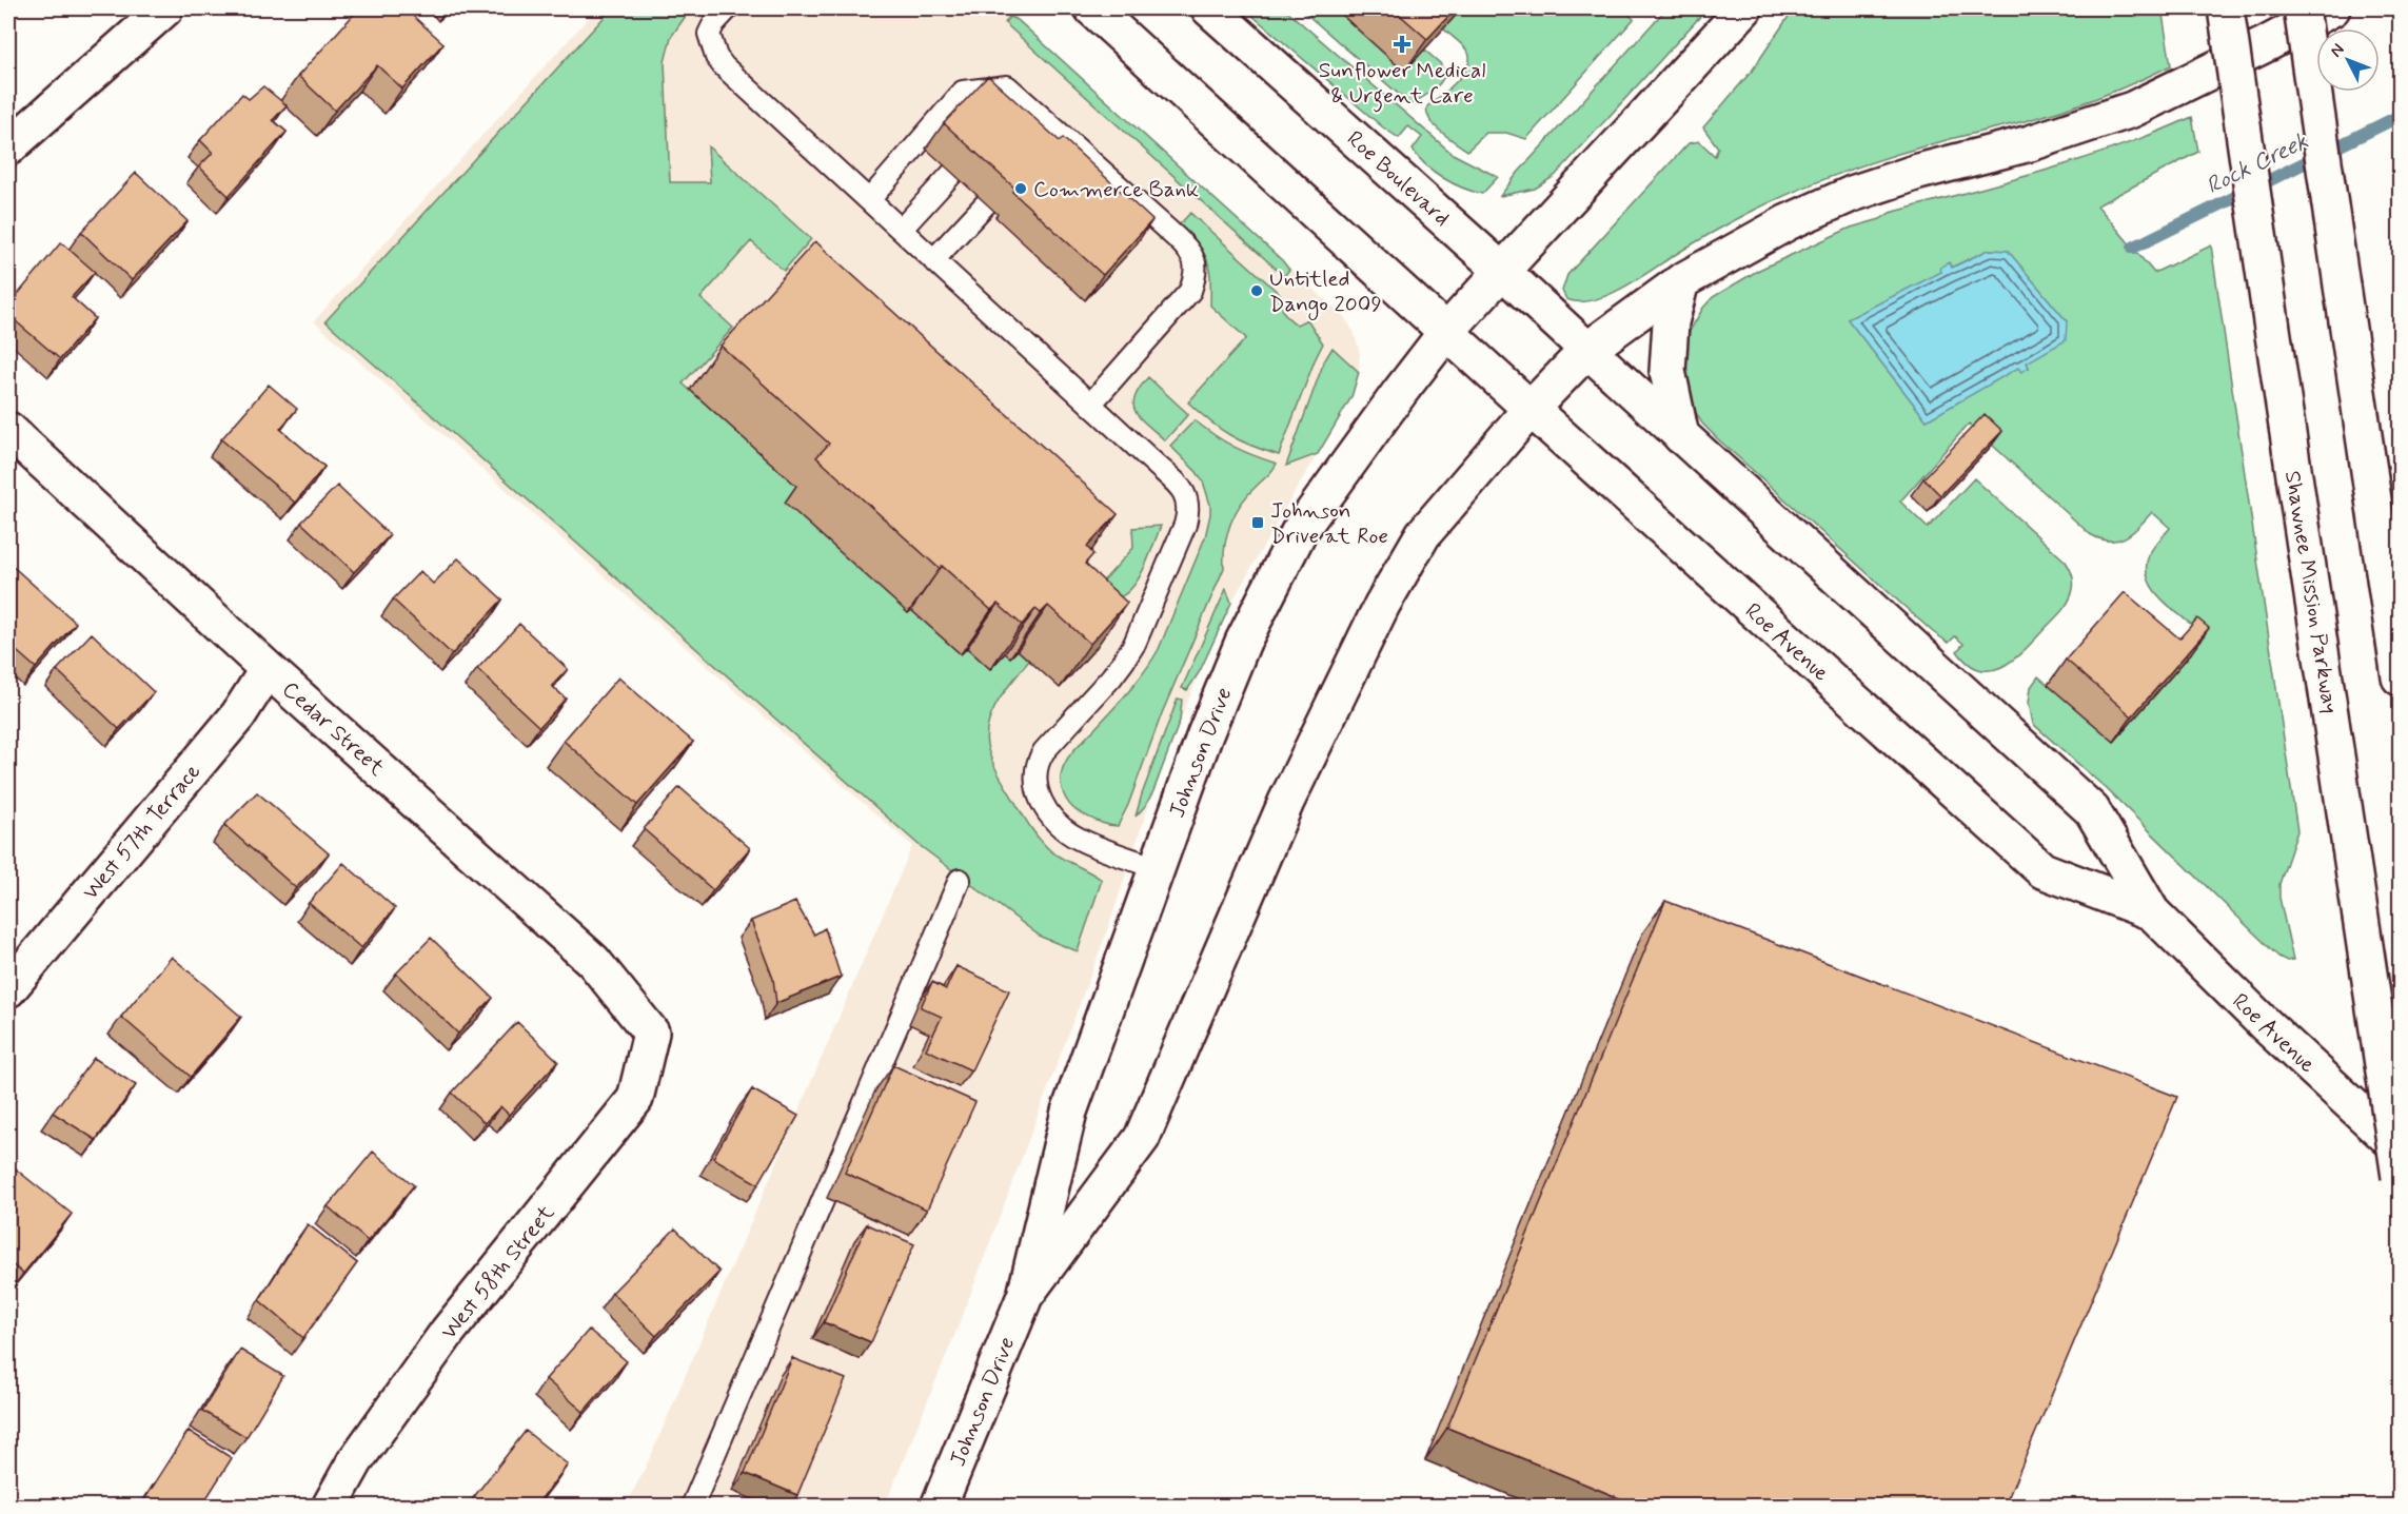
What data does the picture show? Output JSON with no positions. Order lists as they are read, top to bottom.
{
  "streets": {
    "main road": [
      "Roe Boulevard",
      "Shawnee Mission Parkway",
      "Roe Avenue",
      "Cedar Street",
      "Johnson Drive",
      "West 57th Terrace",
      "West 58th Street"
    ]
  },
  "crossings": [
    ["Roe Boulevard", "Roe Avenue"],
    ["Roe Boulevard", "Johnson Drive"],
    ["Roe Avenue", "Johnson Drive"],
    ["Cedar Street", "West 57th Terrace"],
    ["Cedar Street", "West 58th Street"]
  ],
  "water": ["Rock Creek"],
  "places": {
    "health": ["Sunflower Medical & Urgent Care"],
    "other": ["Commerce Bank", "Untitled Dango 2009"],
    "transit": ["Johnson Drive at Roe"]
  },
  "north": "top left"
}
